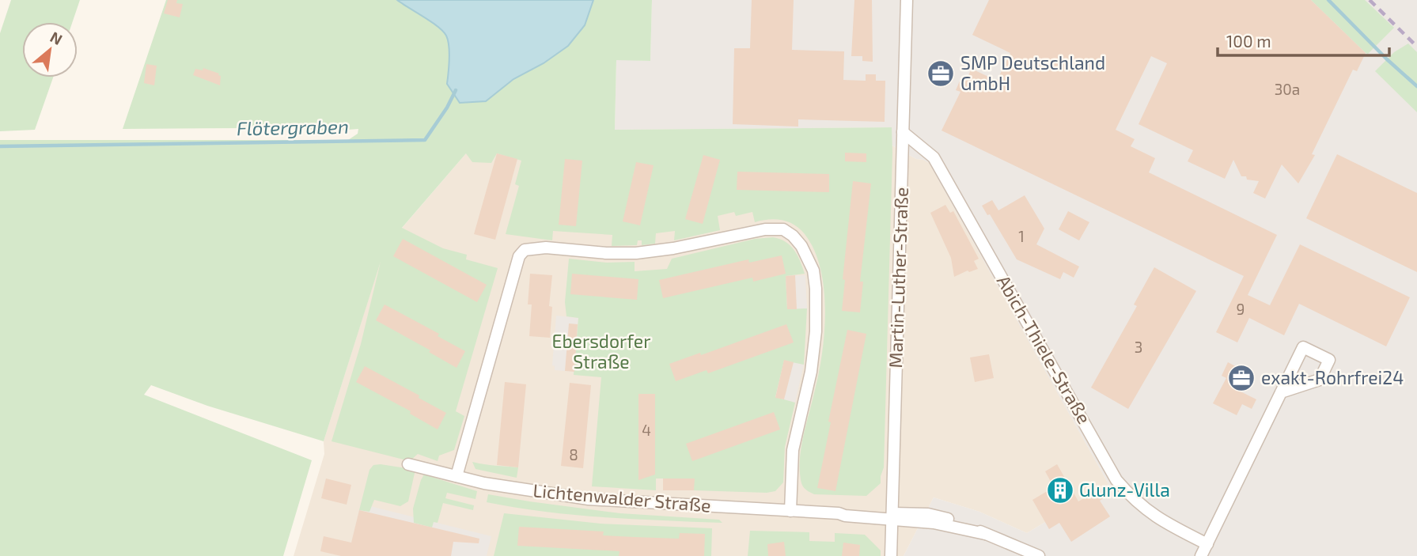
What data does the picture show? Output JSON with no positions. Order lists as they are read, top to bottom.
{
  "streets": {
    "street": ["Martin-Luther-Straße", "Abich-Thiele-Straße", "Lichtenwalder Straße"]
  },
  "crossings": [
    ["Martin-Luther-Straße", "Abich-Thiele-Straße"],
    ["Martin-Luther-Straße", "Lichtenwalder Straße"]
  ],
  "water": ["Flötergraben"],
  "parks": ["Ebersdorfer Straße"],
  "places": {
    "office": ["SMP Deutschland GmbH", "exakt-Rohrfrei24"],
    "building": ["Glunz-Villa"]
  },
  "house_numbers": [
    "30a",
    "1",
    "9",
    "3",
    "4",
    "8"
  ],
  "scale_bar": "100 m",
  "north": "top right"
}
